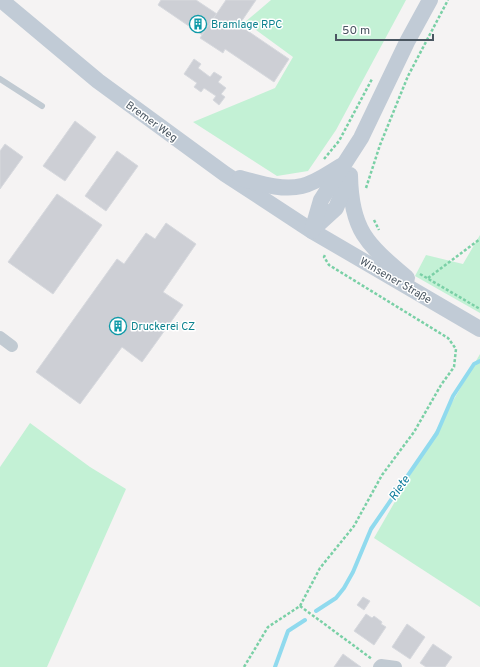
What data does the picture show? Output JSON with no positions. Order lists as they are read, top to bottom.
{
  "streets": {
    "main road": ["Bremer Weg", "Winsener Straße"]
  },
  "crossings": [
    ["Bremer Weg", "Winsener Straße"]
  ],
  "water": ["Riete"],
  "places": {
    "building": ["Bramlage RPC", "Druckerei CZ"]
  },
  "scale_bar": "50 m"
}
